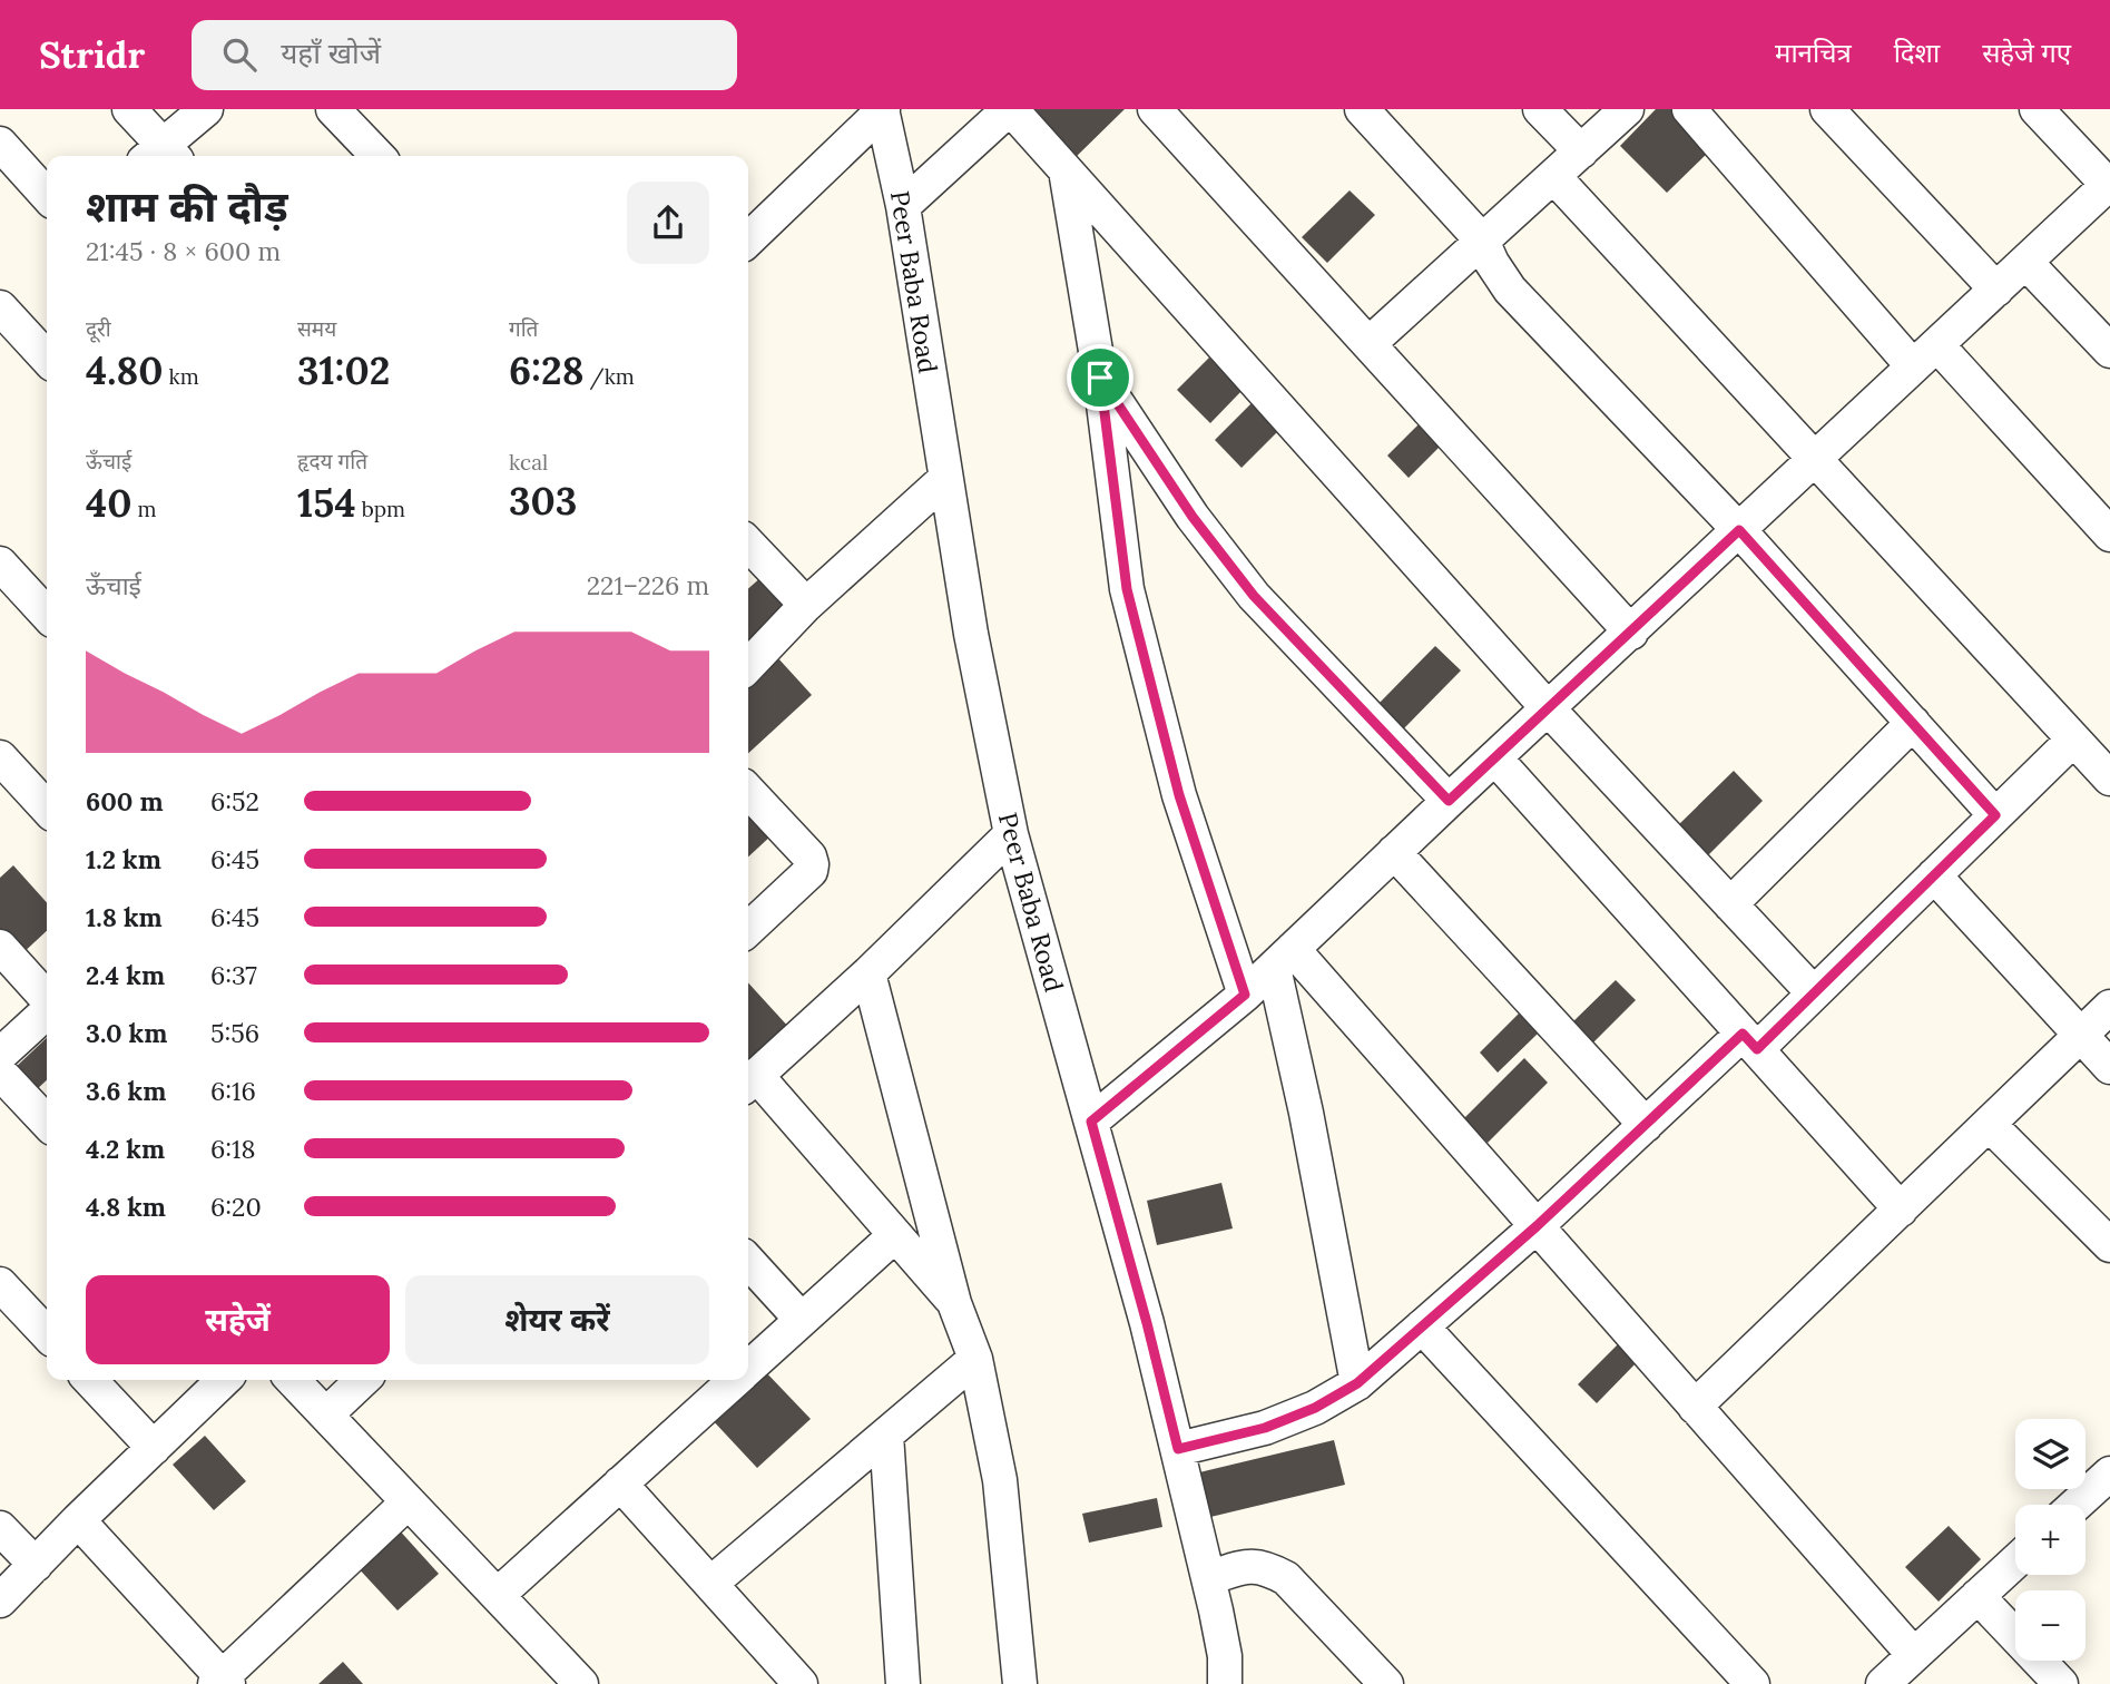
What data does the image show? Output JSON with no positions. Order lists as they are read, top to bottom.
{
  "streets": {
    "street": ["Peer Baba Road"]
  },
  "page": {
    "header": "Stridr",
    "search": "यहाँ खोजें",
    "nav": ["मानचित्र", "दिशा", "सहेजे गए"],
    "heading": ["शाम की दौड़", "21:45 · 8 × 600 m"],
    "stats": [
      ["दूरी", "4.80 km"],
      ["समय", "31:02"],
      ["गति", "6:28 /km"],
      ["ऊँचाई", "40 m"],
      ["हृदय गति", "154 bpm"],
      ["kcal", "303"]
    ],
    "chart": ["ऊँचाई", "221–226 m"],
    "list": [
      {
        "name": "600 m",
        "note": "6:52"
      },
      {
        "name": "1.2 km",
        "note": "6:45"
      },
      {
        "name": "1.8 km",
        "note": "6:45"
      },
      {
        "name": "2.4 km",
        "note": "6:37"
      },
      {
        "name": "3.0 km",
        "note": "5:56"
      },
      {
        "name": "3.6 km",
        "note": "6:16"
      },
      {
        "name": "4.2 km",
        "note": "6:18"
      },
      {
        "name": "4.8 km",
        "note": "6:20"
      }
    ],
    "buttons": ["सहेजें", "शेयर करें"],
    "map_buttons": ["+", "−"]
  }
}
